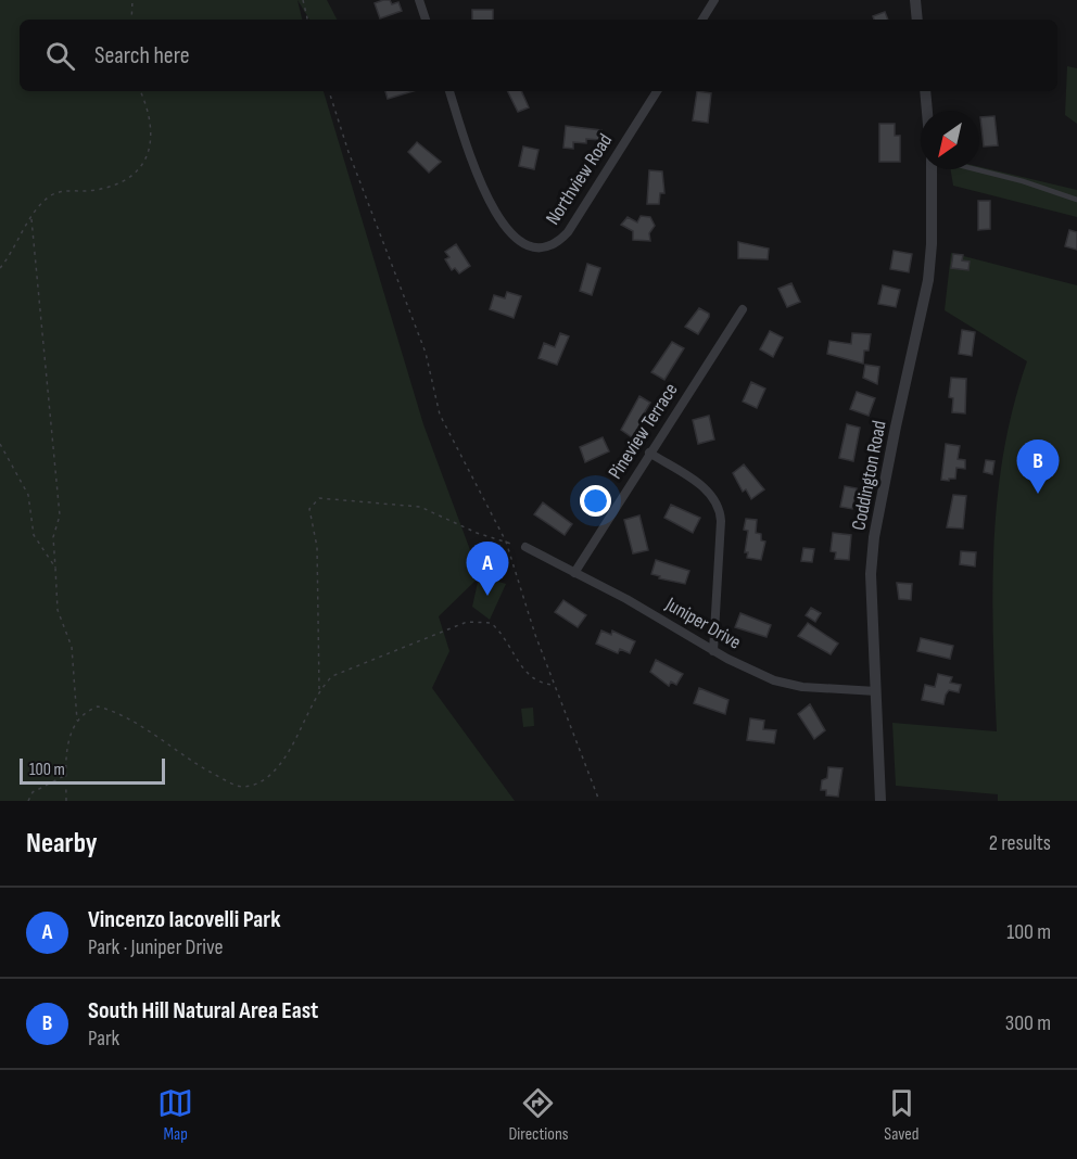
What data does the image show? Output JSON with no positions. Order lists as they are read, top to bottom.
{
  "streets": {
    "street": [
      "Northview Road",
      "Pineview Terrace",
      "Coddington Road",
      "Juniper Drive"
    ]
  },
  "crossings": [
    ["Pineview Terrace", "Juniper Drive"],
    ["Coddington Road", "Juniper Drive"]
  ],
  "scale_bar": "100 m",
  "north": "bottom left",
  "page": {
    "search": "Search here",
    "pins": ["B", "A"],
    "scale": "100 m",
    "heading": ["Nearby", "2 results"],
    "list": [
      {
        "mark": "A",
        "name": "Vincenzo Iacovelli Park",
        "note": "Park · Juniper Drive",
        "value": "100 m"
      },
      {
        "mark": "B",
        "name": "South Hill Natural Area East",
        "note": "Park",
        "value": "300 m"
      }
    ],
    "nav": ["Map", "Directions", "Saved"]
  }
}
